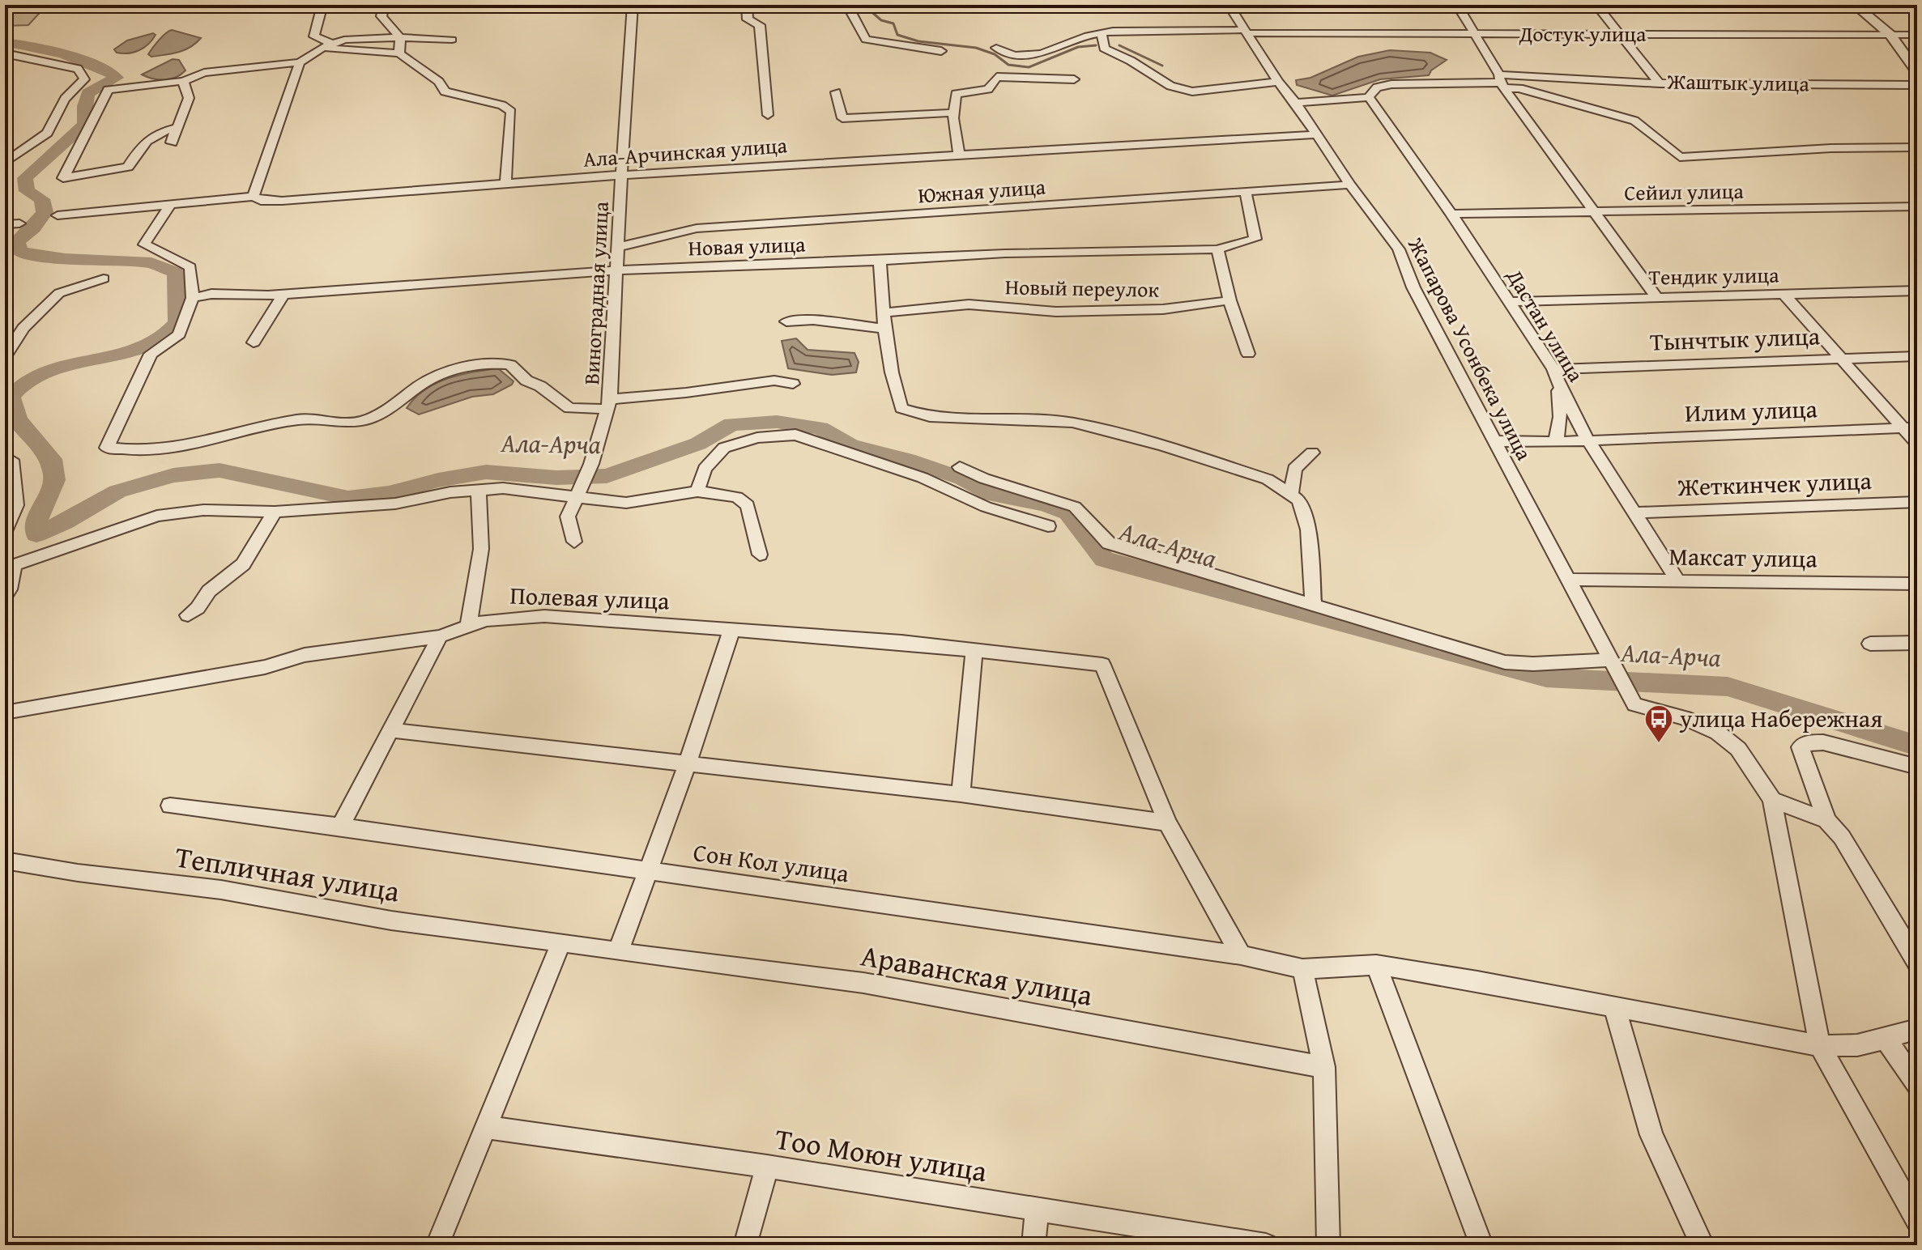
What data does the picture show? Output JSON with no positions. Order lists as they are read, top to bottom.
{
  "streets": {
    "street": [
      "Достук улица",
      "Жаштык улица",
      "Ала-Арчинская улица",
      "Южная улица",
      "Сейил улица",
      "Новая улица",
      "Тендик улица",
      "Новый переулок",
      "Виноградная улица",
      "Дастан улица",
      "Тынчтык улица",
      "Жапарова Усонбека улица",
      "Илим улица",
      "Жеткинчек улица",
      "Максат улица",
      "Полевая улица",
      "Сон Кол улица",
      "Тепличная улица",
      "Араванская улица",
      "Тоо Моюн улица"
    ]
  },
  "crossings": [
    ["Достук улица", "Жаштык улица"],
    ["Достук улица", "Жапарова Усонбека улица"],
    ["Ала-Арчинская улица", "Виноградная улица"],
    ["Ала-Арчинская улица", "Жапарова Усонбека улица"],
    ["Южная улица", "Новая улица"],
    ["Южная улица", "Виноградная улица"],
    ["Южная улица", "Жапарова Усонбека улица"],
    ["Сейил улица", "Дастан улица"],
    ["Новая улица", "Виноградная улица"],
    ["Тендик улица", "Дастан улица"],
    ["Дастан улица", "Тынчтык улица"],
    ["Дастан улица", "Илим улица"],
    ["Дастан улица", "Жеткинчек улица"],
    ["Дастан улица", "Максат улица"],
    ["Жапарова Усонбека улица", "Илим улица"],
    ["Жапарова Усонбека улица", "Максат улица"],
    ["Тепличная улица", "Араванская улица"]
  ],
  "water": ["Ала-Арча"],
  "places": {
    "bus stop": ["улица Набережная"]
  }
}
